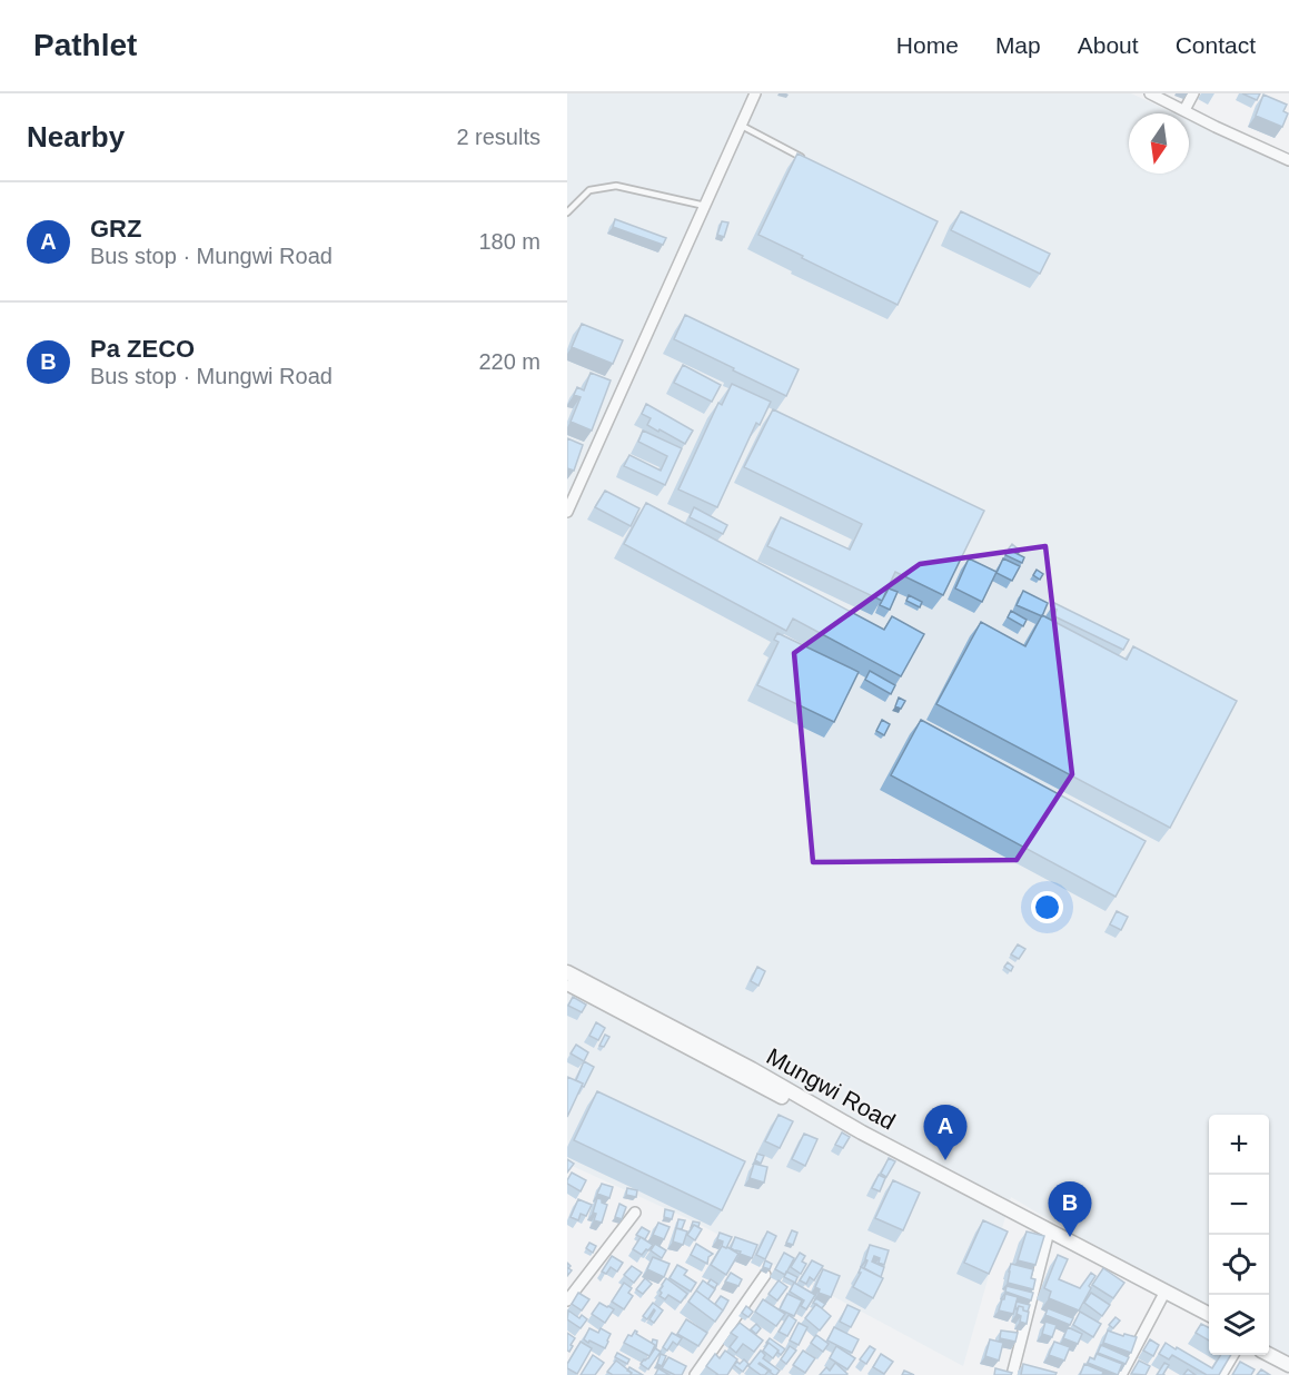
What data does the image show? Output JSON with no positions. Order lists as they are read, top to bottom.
{
  "streets": {
    "main road": ["Mungwi Road"]
  },
  "north": "bottom",
  "page": {
    "header": "Pathlet",
    "nav": [
      "Home",
      "Map",
      "About",
      "Contact"
    ],
    "heading": ["Nearby", "2 results"],
    "list": [
      {
        "mark": "A",
        "name": "GRZ",
        "note": "Bus stop · Mungwi Road",
        "value": "180 m"
      },
      {
        "mark": "B",
        "name": "Pa ZECO",
        "note": "Bus stop · Mungwi Road",
        "value": "220 m"
      }
    ],
    "pins": ["A", "B"],
    "map_buttons": ["+", "−"]
  }
}
